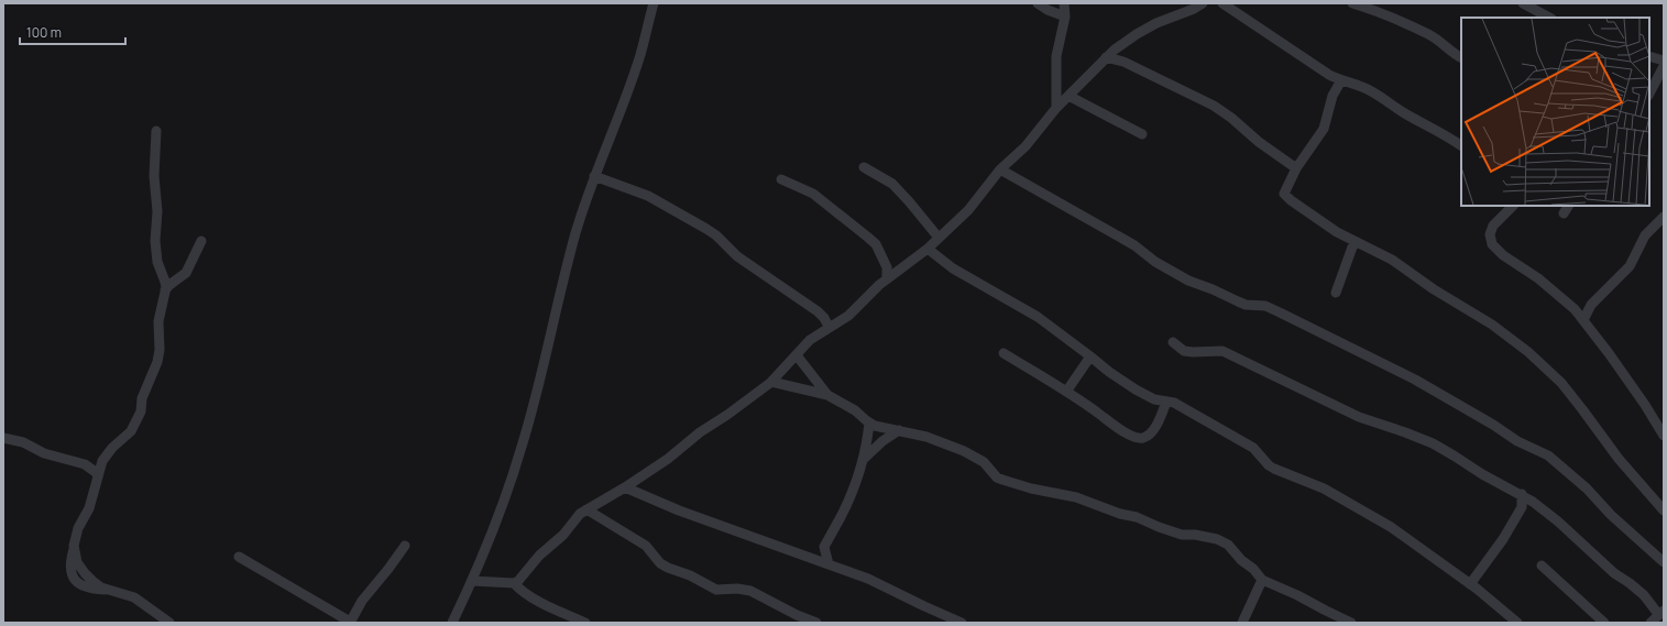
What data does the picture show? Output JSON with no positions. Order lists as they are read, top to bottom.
{
  "scale_bar": "100 m"
}
